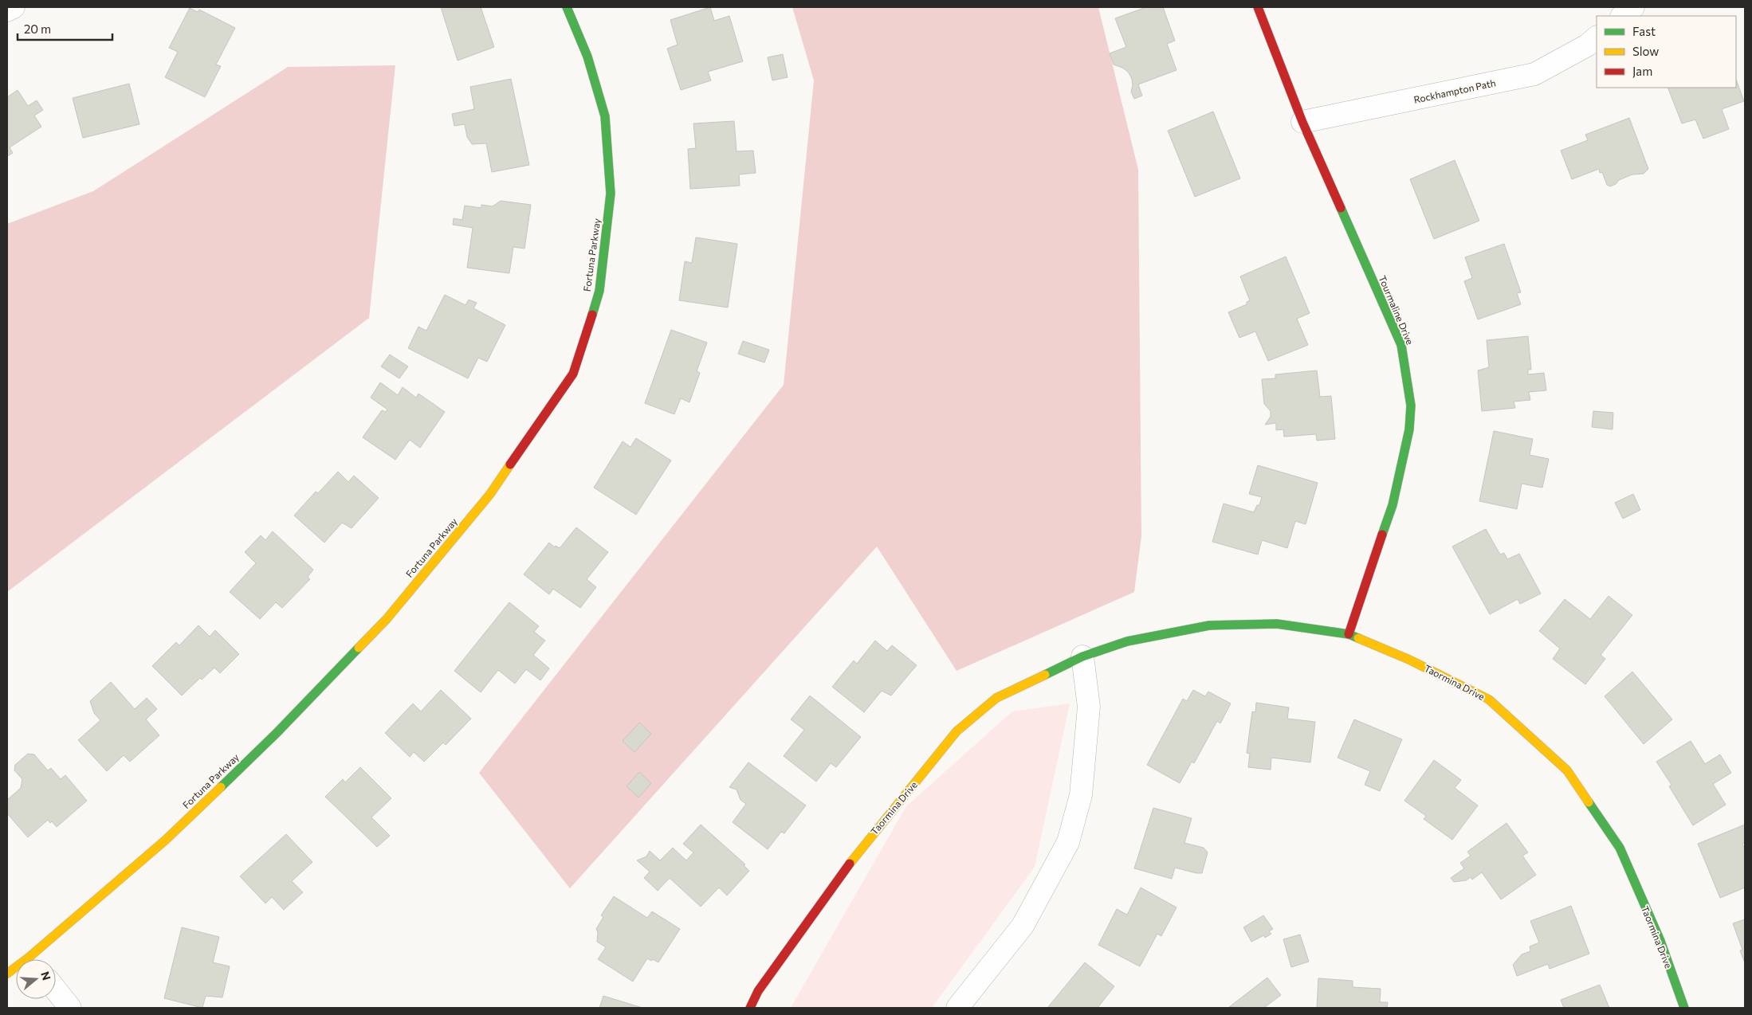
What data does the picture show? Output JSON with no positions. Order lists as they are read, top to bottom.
{
  "streets": {
    "street": [
      "Rockhampton Path",
      "Fortuna Parkway",
      "Tourmaline Drive",
      "Taormina Drive"
    ]
  },
  "crossings": [
    ["Rockhampton Path", "Tourmaline Drive"],
    ["Tourmaline Drive", "Taormina Drive"]
  ],
  "legend": ["Fast", "Slow", "Jam"],
  "scale_bar": "20 m",
  "north": "right"
}
